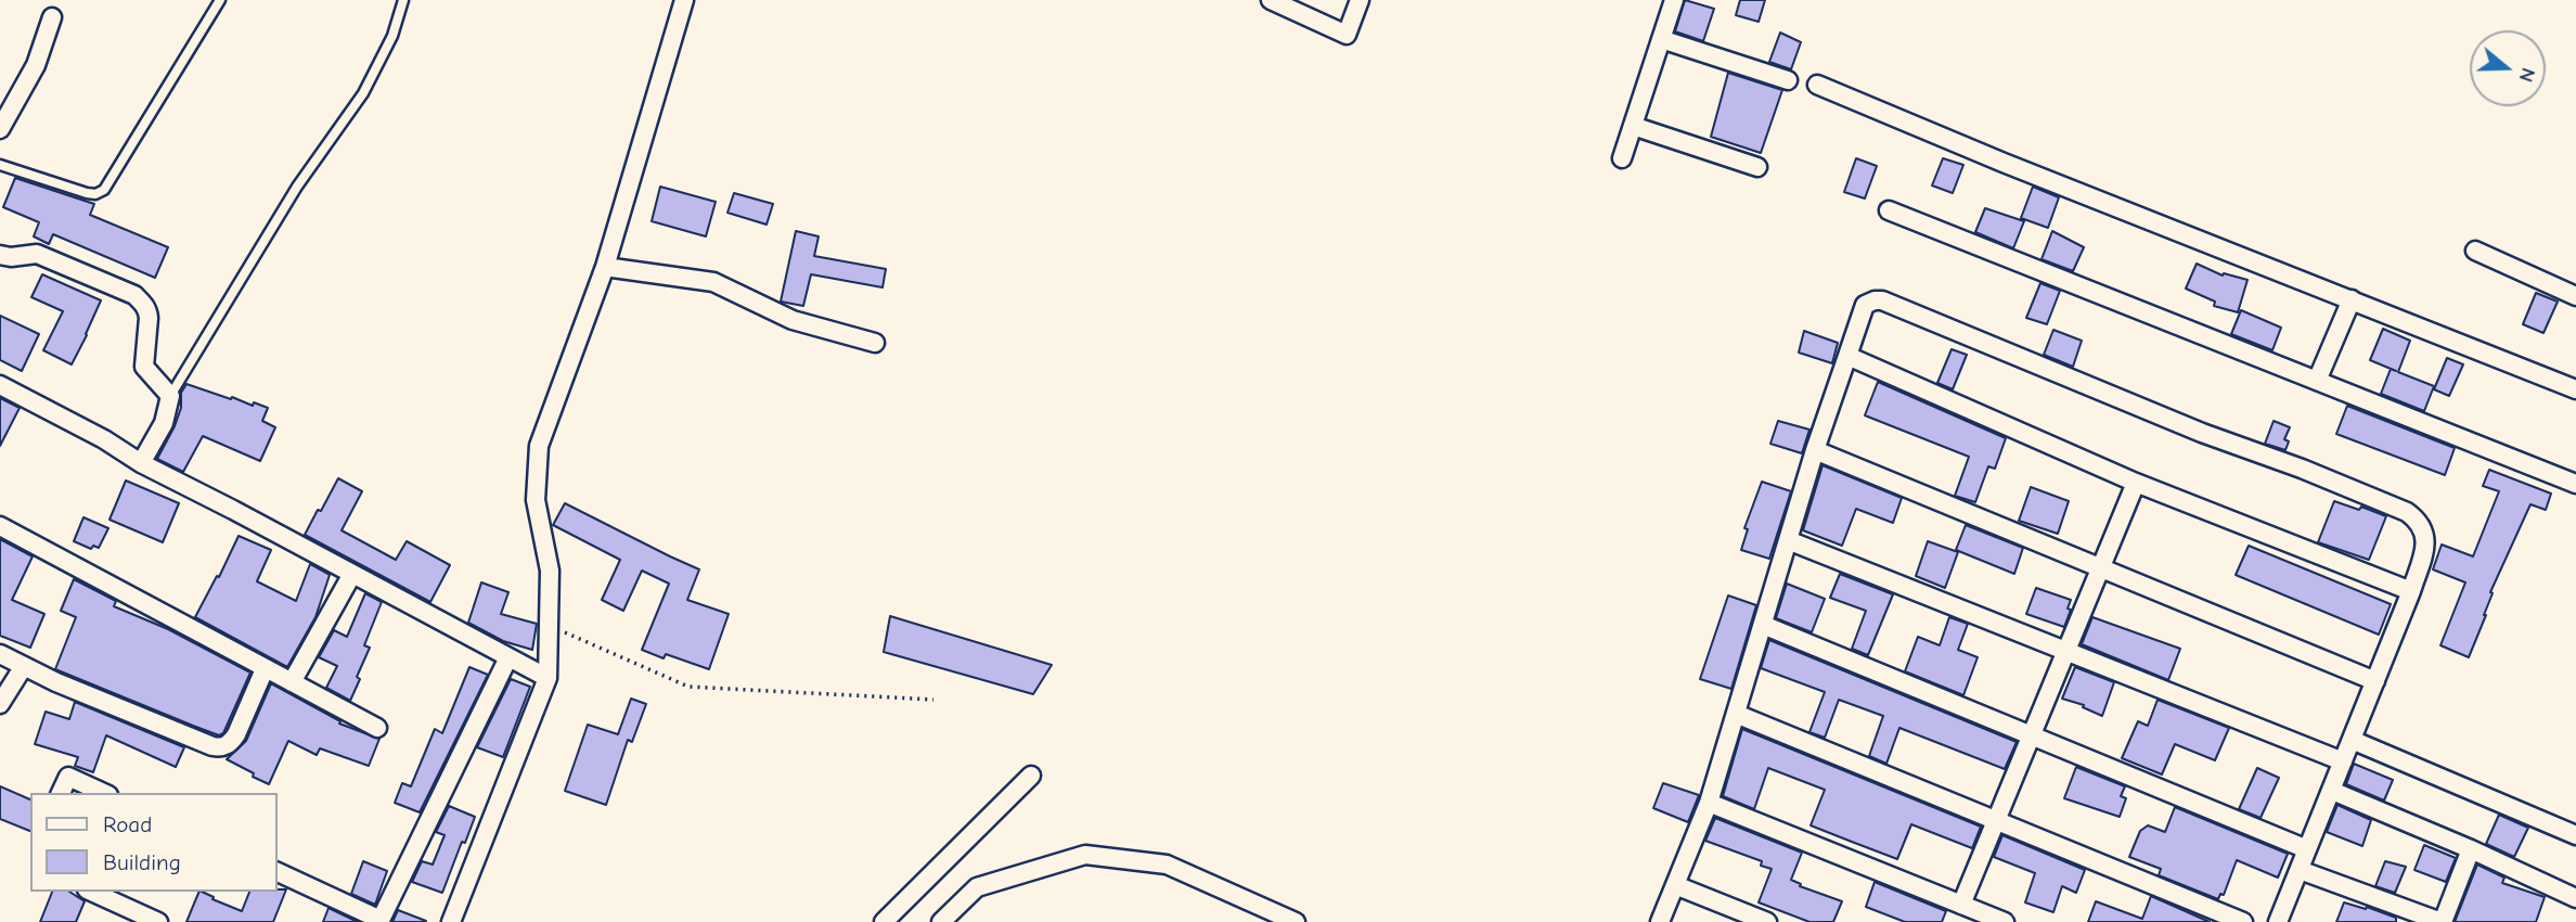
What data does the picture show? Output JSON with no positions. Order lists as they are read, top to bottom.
{
  "legend": ["Road", "Building"],
  "north": "right"
}
